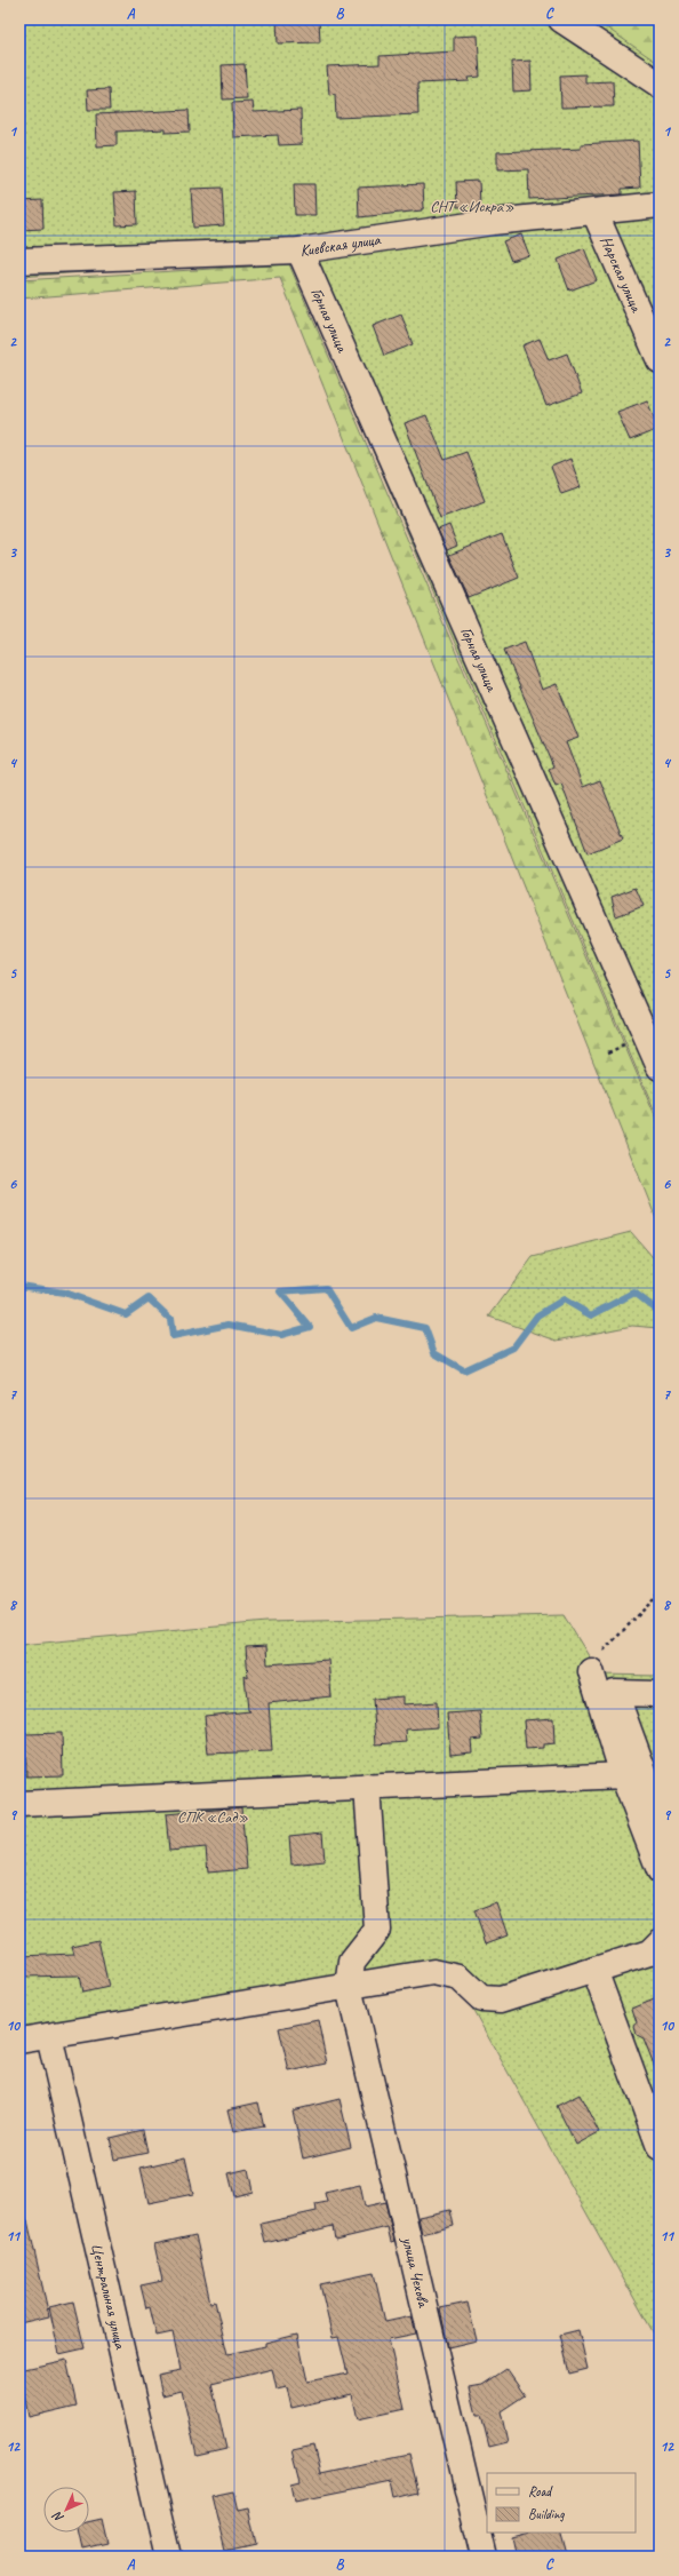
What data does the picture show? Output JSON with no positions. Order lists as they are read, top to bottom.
{
  "streets": {
    "street": [
      "Киевская улица",
      "Нарская улица",
      "Горная улица",
      "улица Чехова",
      "Центральная улица"
    ]
  },
  "crossings": [
    ["Киевская улица", "Нарская улица"],
    ["Киевская улица", "Горная улица"]
  ],
  "parks": ["СНТ «Искра»", "СПК «Сад»"],
  "legend": ["Road", "Building"],
  "north": "bottom left",
  "grid": {
    "columns": ["A", "B", "C"],
    "rows": [
      "1",
      "2",
      "3",
      "4",
      "5",
      "6",
      "7",
      "8",
      "9",
      "10",
      "11",
      "12"
    ]
  }
}
